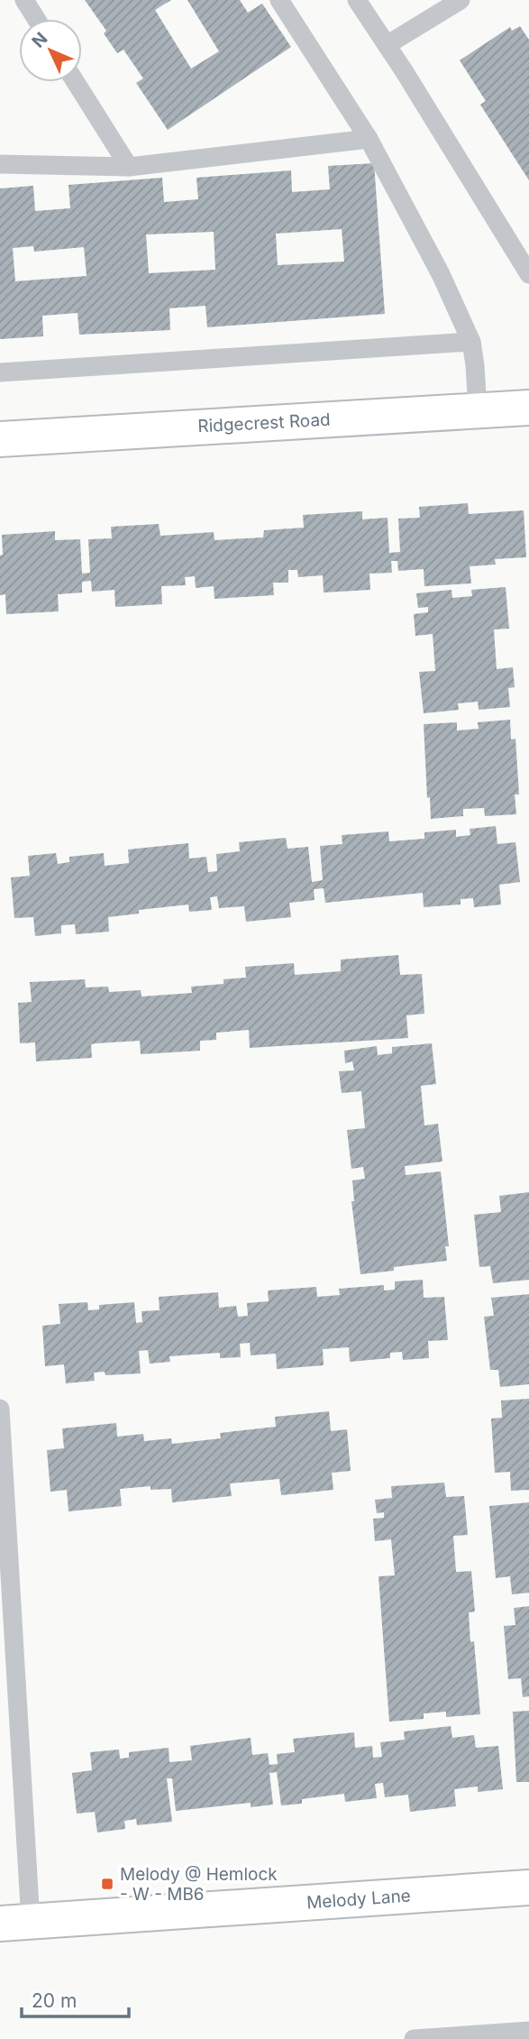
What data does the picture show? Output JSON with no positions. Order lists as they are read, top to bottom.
{
  "streets": {
    "street": ["Ridgecrest Road", "Melody Lane"]
  },
  "places": {
    "transit": ["Melody @ Hemlock - W - MB6"]
  },
  "scale_bar": "20 m",
  "north": "top left"
}
